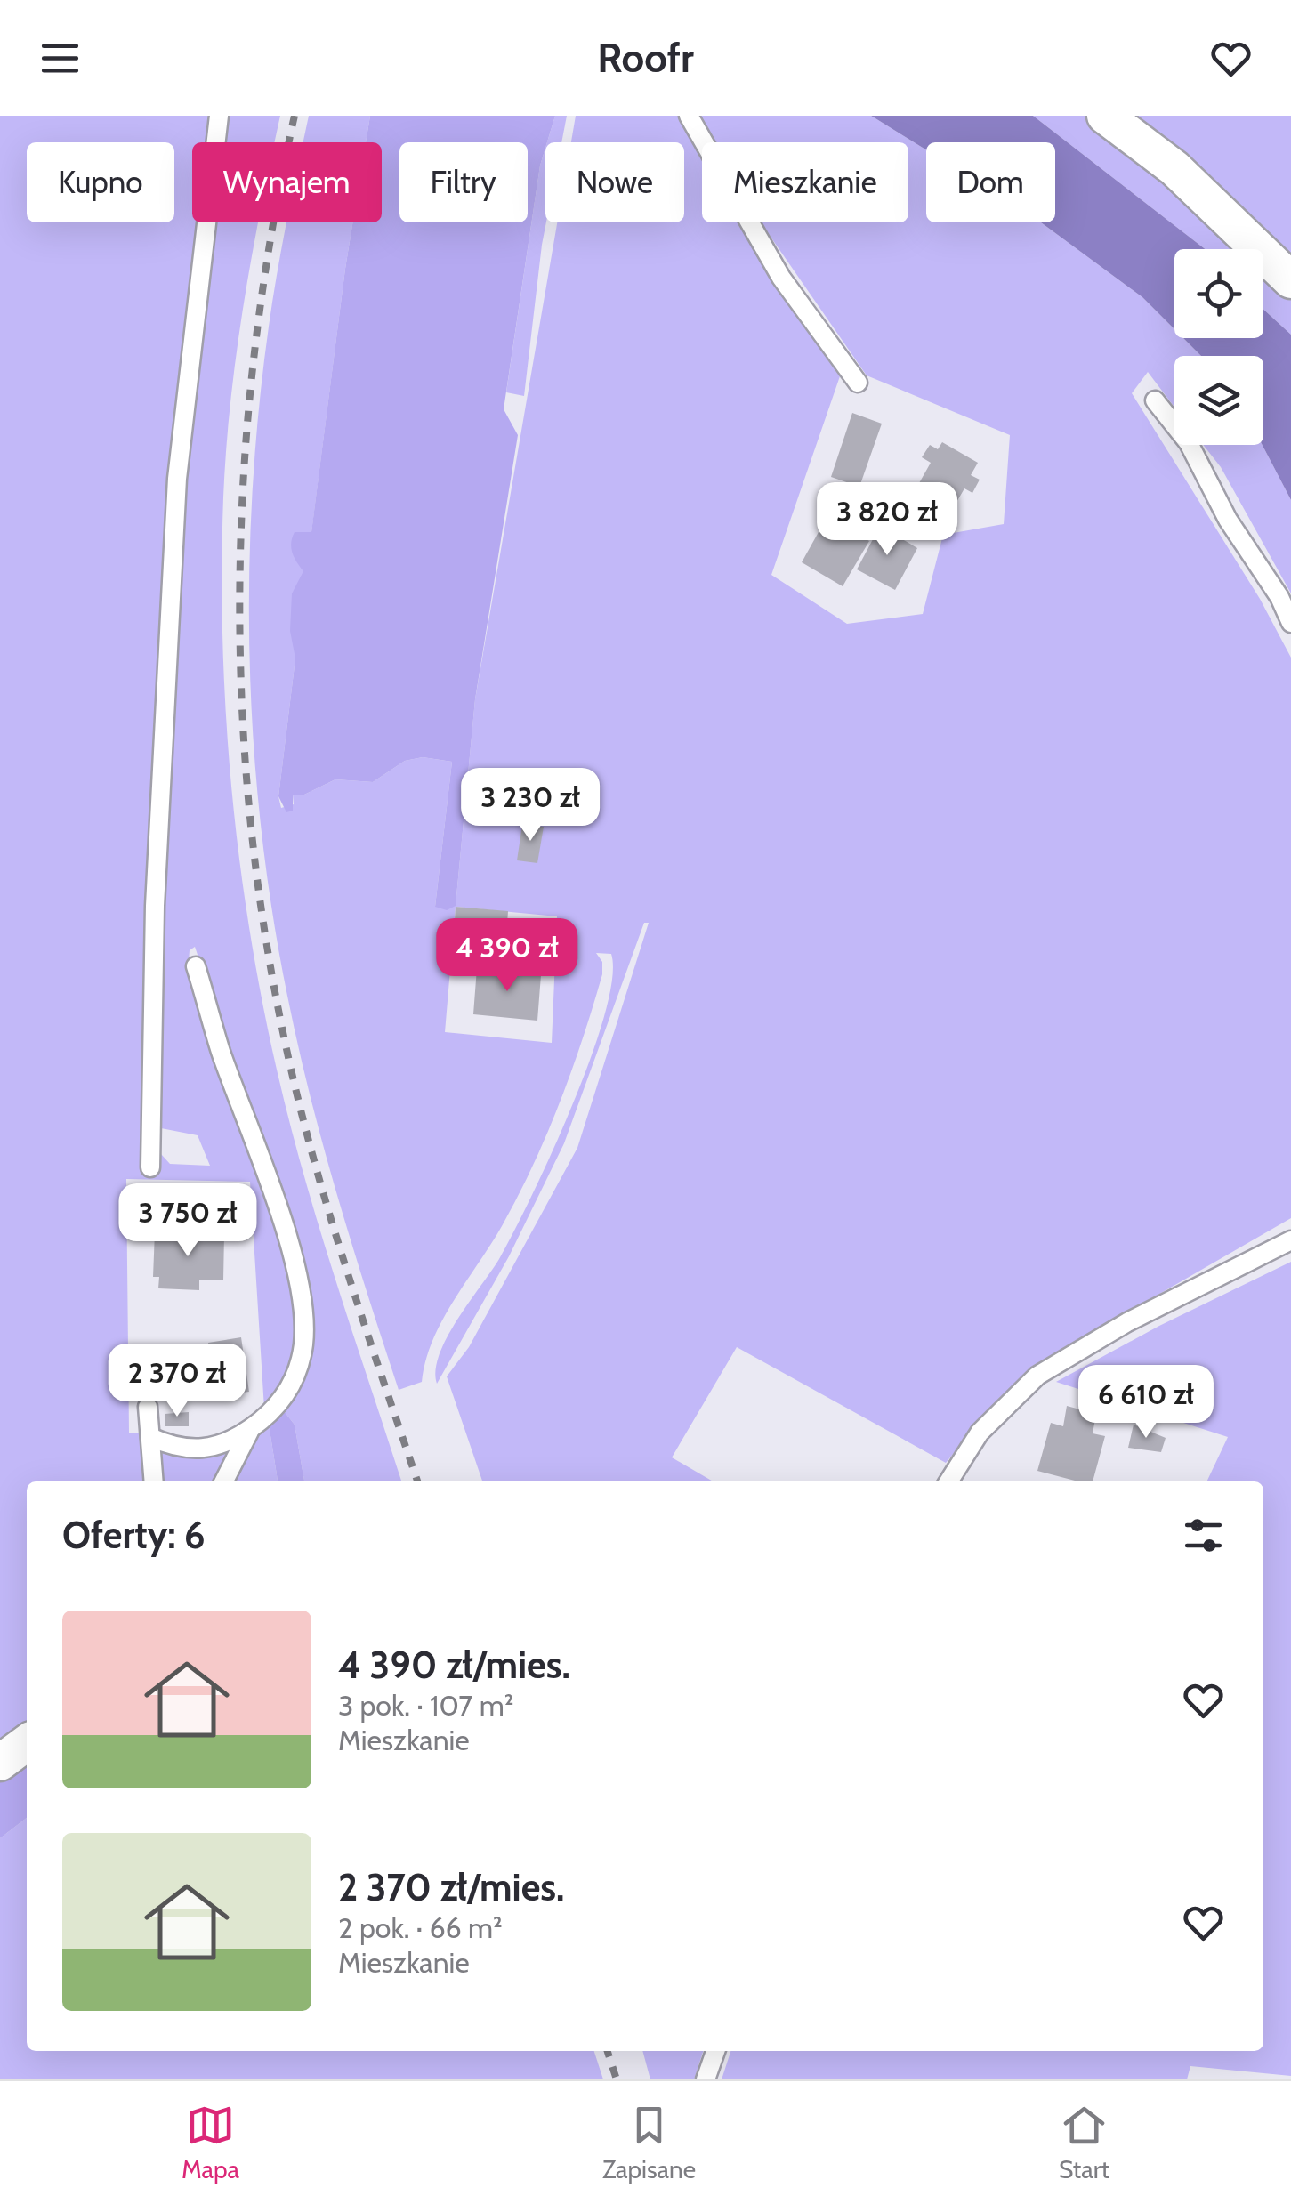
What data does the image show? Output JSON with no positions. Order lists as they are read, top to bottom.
{
  "page": {
    "header": "Roofr",
    "chip": [
      "Kupno",
      "Wynajem",
      "Filtry",
      "Nowe",
      "Mieszkanie",
      "Dom"
    ],
    "price": [
      "3 820 zł",
      "3 230 zł",
      "4 390 zł",
      "3 750 zł",
      "2 370 zł",
      "6 610 zł"
    ],
    "heading": "Oferty: 6",
    "list": [
      {
        "name": "4 390 zł/mies.",
        "note": "3 pok. · 107 m² · Mieszkanie"
      },
      {
        "name": "2 370 zł/mies.",
        "note": "2 pok. · 66 m² · Mieszkanie"
      }
    ],
    "tabs": ["Mapa", "Zapisane", "Start"]
  }
}
